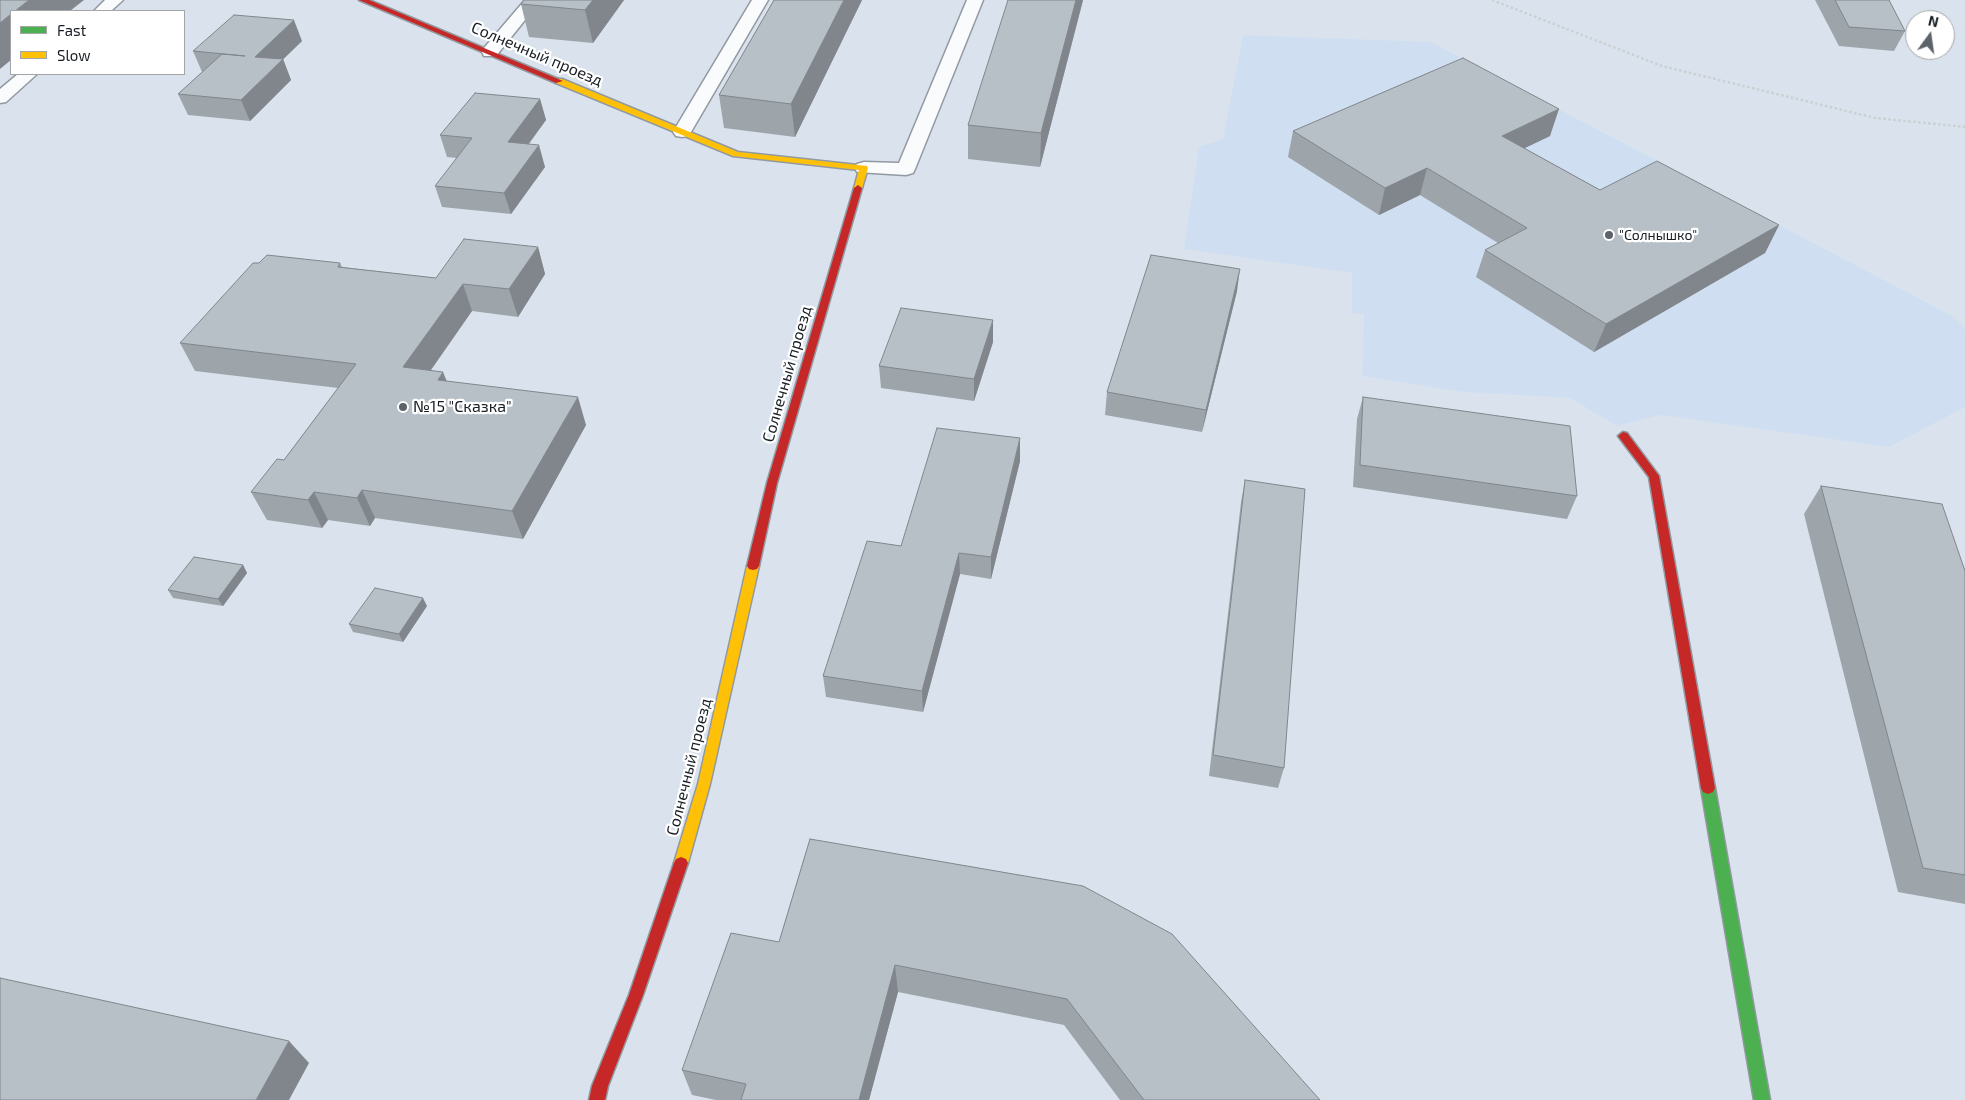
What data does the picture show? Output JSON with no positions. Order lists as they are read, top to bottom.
{
  "streets": {
    "street": ["Солнечный проезд"]
  },
  "places": ["\"Солнышко\"", "№15 \"Сказка\""],
  "legend": ["Fast", "Slow"],
  "north": "top"
}
